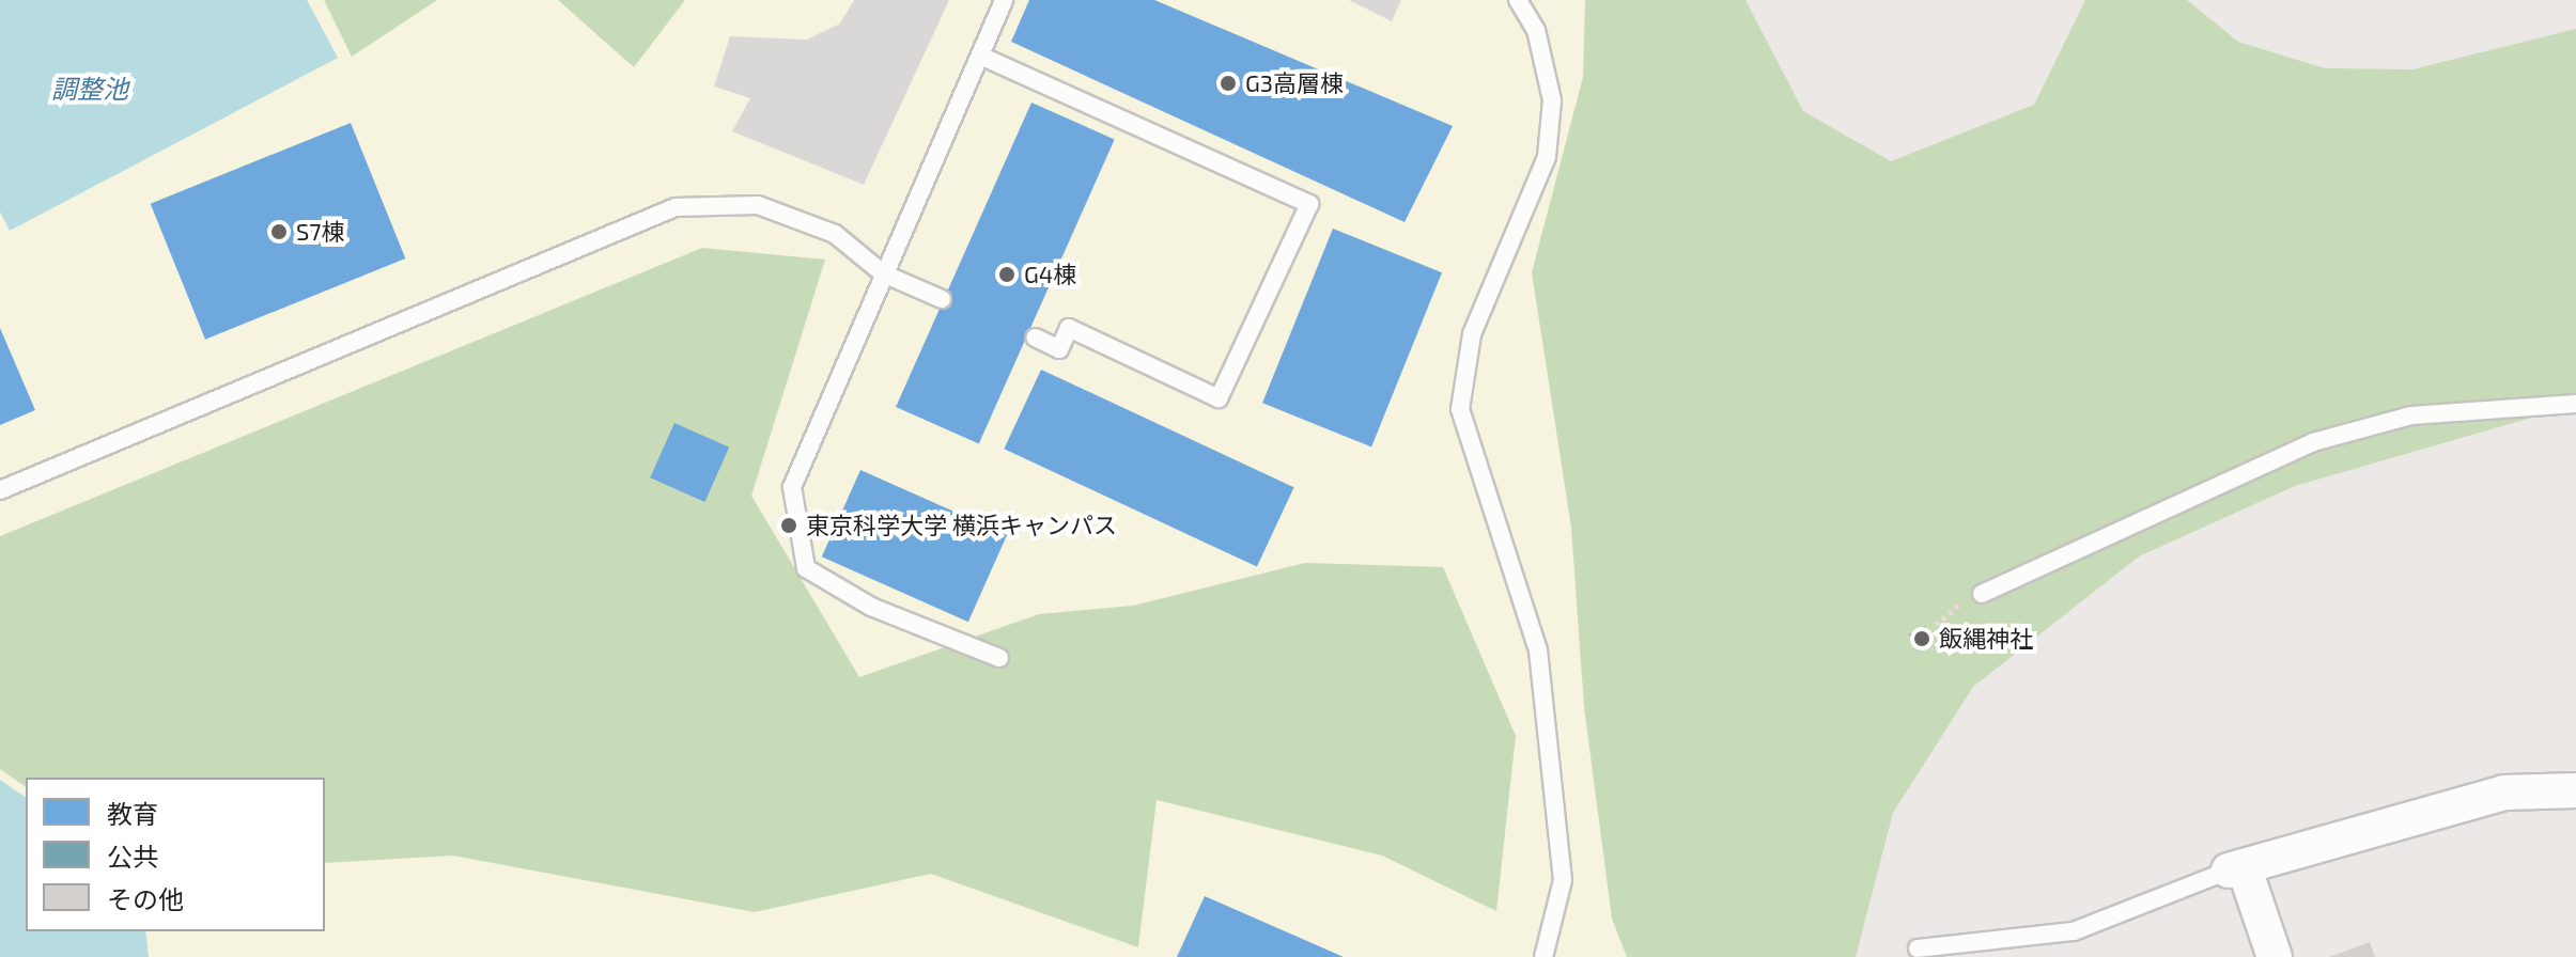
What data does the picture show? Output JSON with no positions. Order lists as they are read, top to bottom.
{
  "water": ["調整池"],
  "places": [
    "G3高層棟",
    "S7棟",
    "G4棟",
    "東京科学大学 横浜キャンパス",
    "飯縄神社"
  ],
  "legend": ["教育", "公共", "その他"]
}
